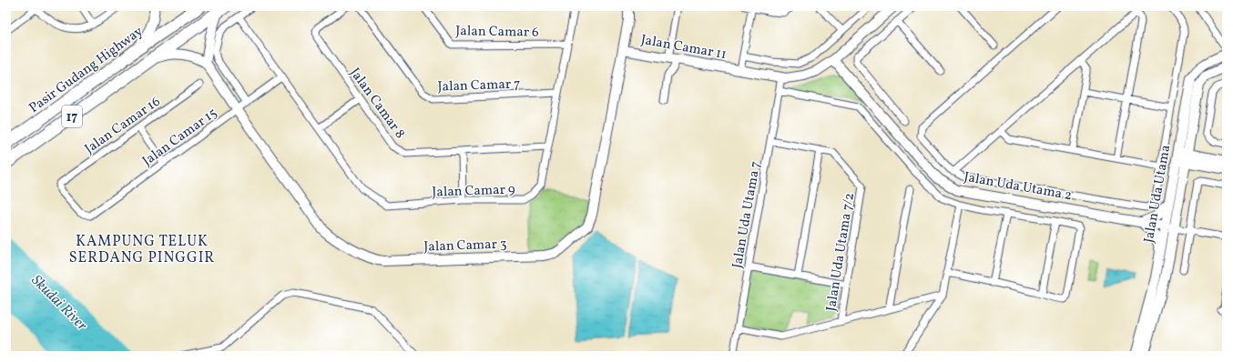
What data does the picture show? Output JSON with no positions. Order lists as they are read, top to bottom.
{
  "streets": {
    "highway": ["Pasir Gudang Highway", "17"],
    "street": [
      "Jalan Camar 6",
      "Jalan Camar 11",
      "Jalan Camar 7",
      "Jalan Camar 8",
      "Jalan Camar 16",
      "Jalan Camar 15",
      "Jalan Uda Utama 2",
      "Jalan Camar 9",
      "Jalan Uda Utama",
      "Jalan Uda Utama 7",
      "Jalan Camar 3",
      "Jalan Uda Utama 7/2"
    ]
  },
  "crossings": [
    ["Jalan Camar 6", "Jalan Camar 9"],
    ["Jalan Camar 11", "Jalan Uda Utama 7"],
    ["Jalan Camar 11", "Jalan Camar 3"],
    ["Jalan Camar 7", "Jalan Camar 9"],
    ["Jalan Camar 8", "Jalan Camar 9"],
    ["Jalan Camar 16", "Jalan Camar 15"],
    ["Jalan Camar 15", "Jalan Camar 9"],
    ["Jalan Camar 15", "Jalan Camar 3"],
    ["Jalan Uda Utama 2", "Jalan Uda Utama"],
    ["Jalan Uda Utama 7", "Jalan Uda Utama 7/2"]
  ],
  "districts": ["KAMPUNG TELUK SERDANG PINGGIR"],
  "water": ["Skudai River"]
}
